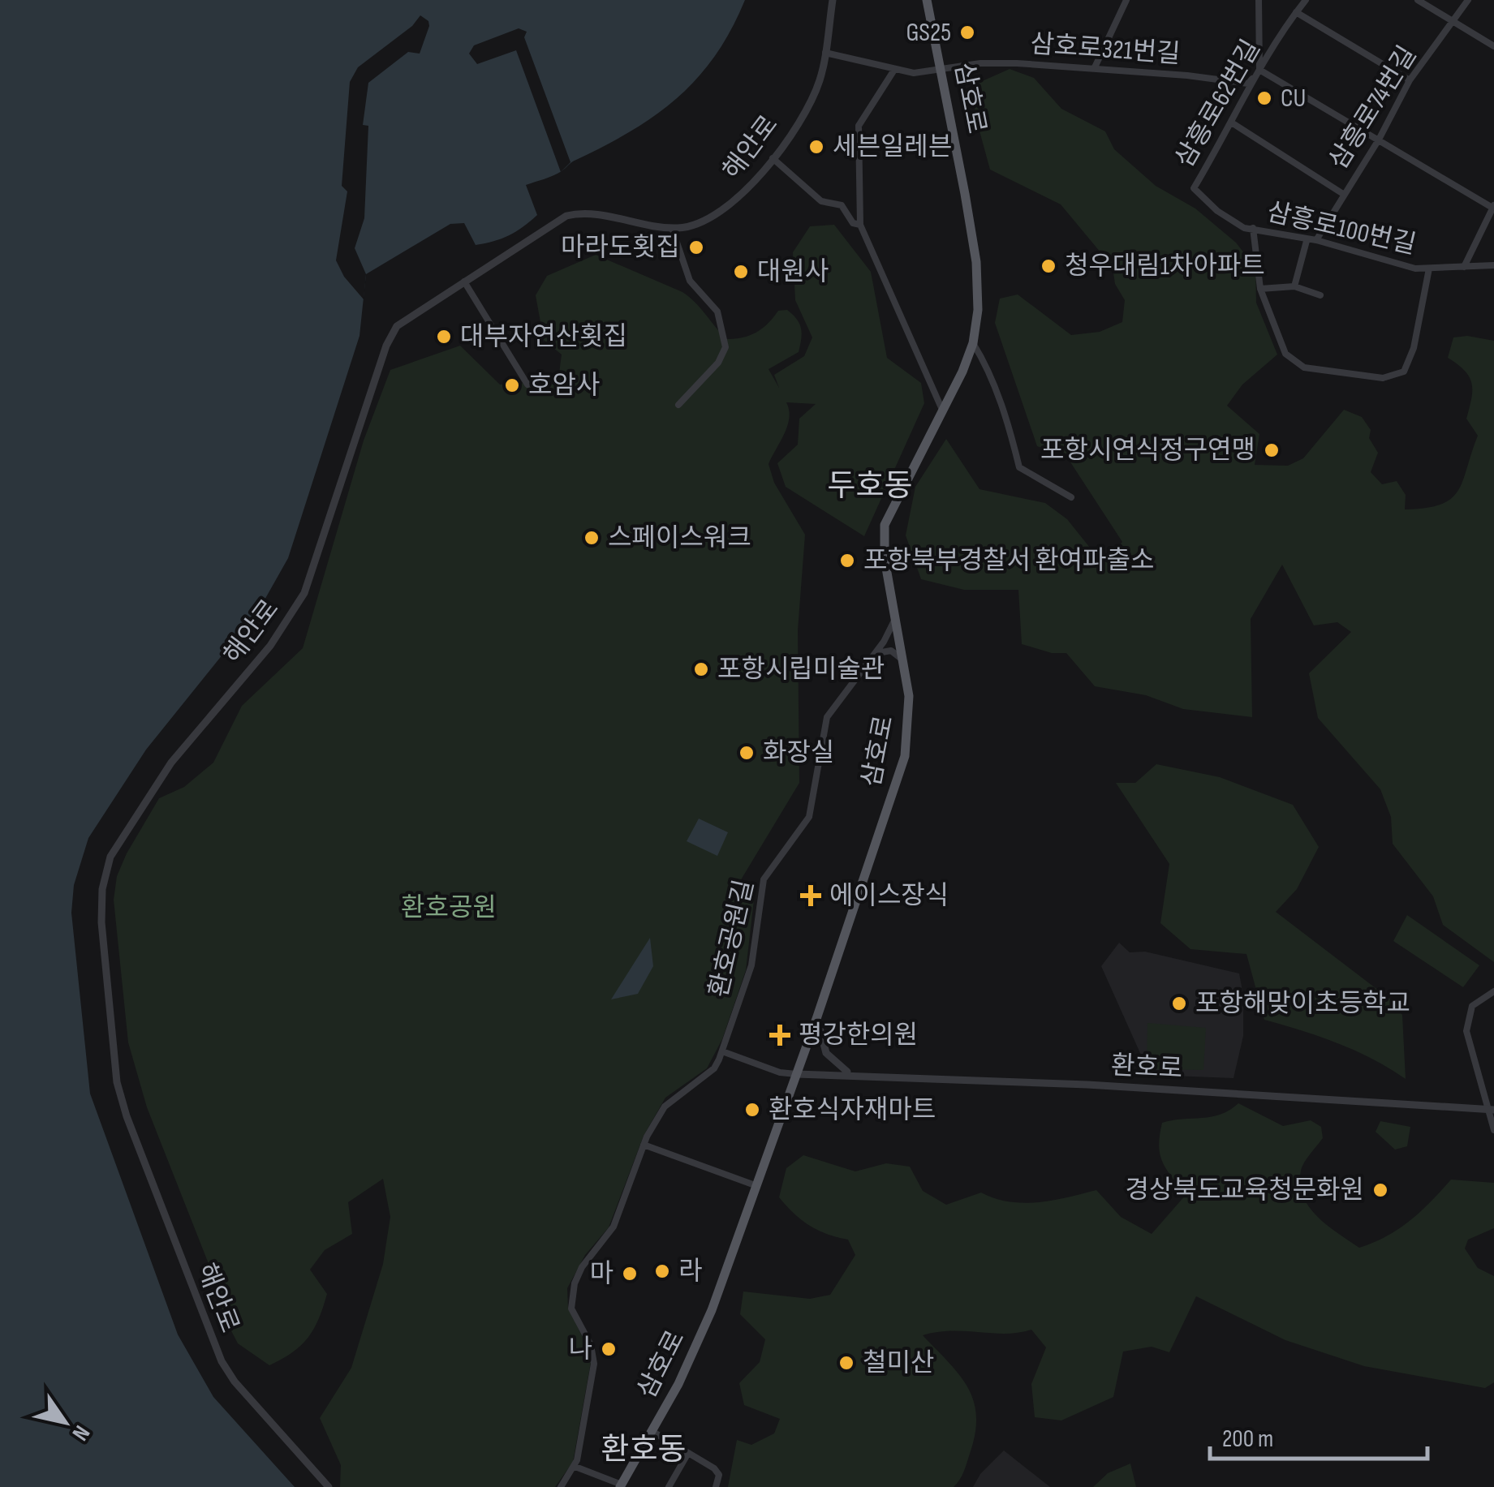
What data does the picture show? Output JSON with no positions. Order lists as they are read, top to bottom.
{
  "streets": {
    "main road": ["삼호로"],
    "street": [
      "삼호로321번길",
      "삼흥로62번길",
      "삼흥로74번길",
      "해안로",
      "삼흥로100번길",
      "환호공원길",
      "환호로"
    ]
  },
  "crossings": [
    ["삼호로321번길", "삼호로"],
    ["삼호로321번길", "삼흥로62번길"],
    ["삼호로321번길", "해안로"],
    ["삼호로", "환호공원길"],
    ["삼호로", "환호로"],
    ["삼흥로62번길", "삼흥로100번길"],
    ["삼흥로74번길", "삼흥로100번길"]
  ],
  "districts": ["두호동", "환호동"],
  "parks": ["환호공원"],
  "places": {
    "other": [
      "GS25",
      "CU",
      "세븐일레븐",
      "마라도횟집",
      "청우대림1차아파트",
      "대원사",
      "대부자연산횟집",
      "호암사",
      "포항시연식정구연맹",
      "스페이스워크",
      "포항북부경찰서 환여파출소",
      "포항시립미술관",
      "화장실",
      "포항해맞이초등학교",
      "환호식자재마트",
      "경상북도교육청문화원",
      "라",
      "마",
      "나",
      "철미산"
    ],
    "health": ["에이스장식", "평강한의원"]
  },
  "scale_bar": "200 m",
  "north": "bottom right"
}
